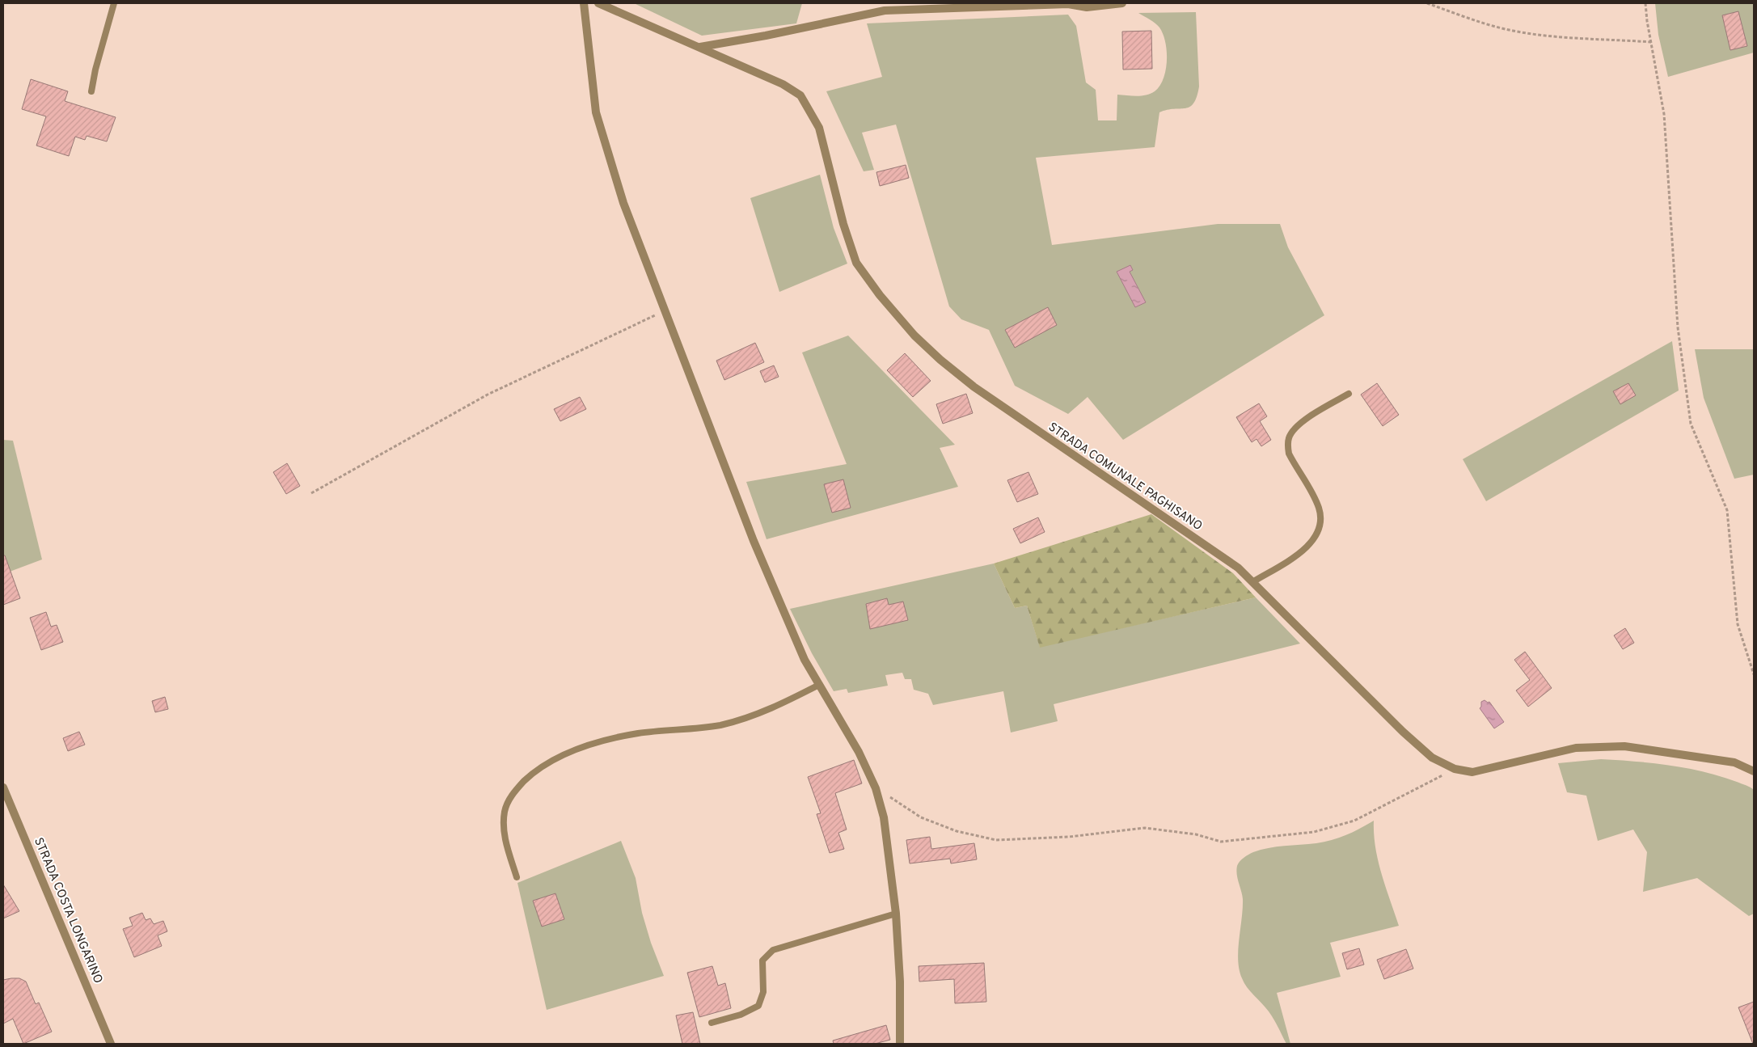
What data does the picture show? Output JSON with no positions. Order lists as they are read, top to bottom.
{
  "streets": {
    "street": ["STRADA COMUNALE PAGHISANO", "STRADA COSTA LONGARINO"]
  }
}
